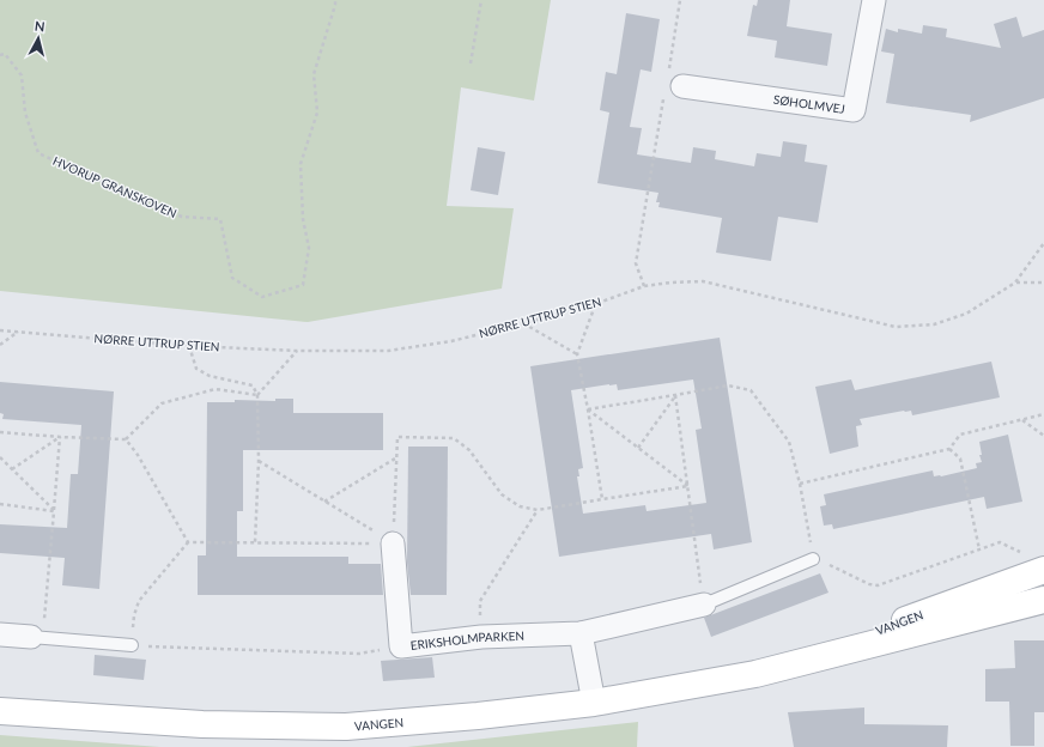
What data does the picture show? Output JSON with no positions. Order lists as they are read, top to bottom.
{
  "streets": {
    "street": ["SØHOLMVEJ", "VANGEN", "ERIKSHOLMPARKEN"],
    "path": ["HVORUP GRANSKOVEN", "NØRRE UTTRUP STIEN"]
  },
  "north": "top"
}
